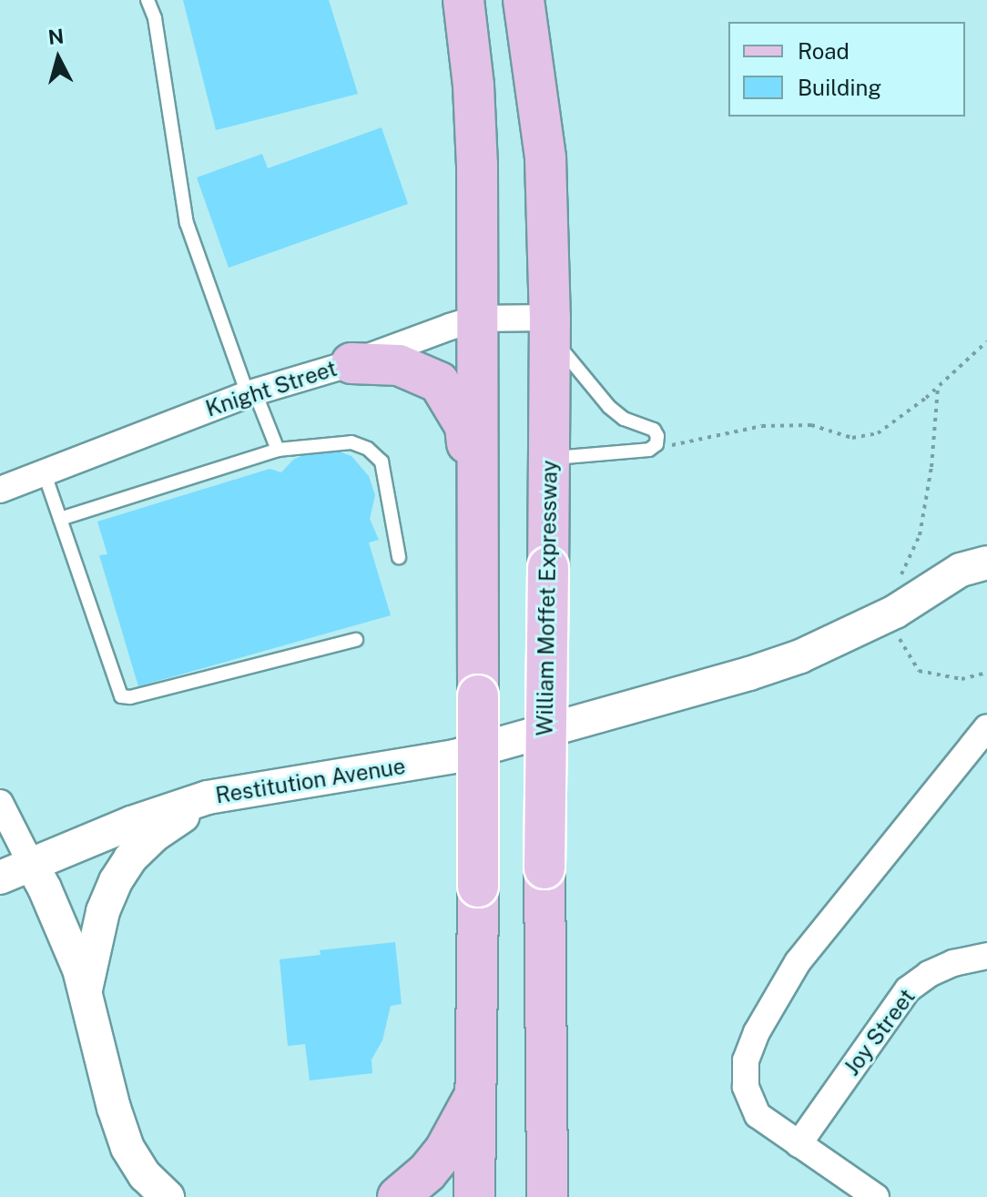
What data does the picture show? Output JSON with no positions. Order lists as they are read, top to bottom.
{
  "streets": {
    "main road": ["William Moffet Expressway"],
    "street": ["Knight Street", "Restitution Avenue", "Joy Street"]
  },
  "crossings": [
    ["Knight Street", "William Moffet Expressway"]
  ],
  "legend": ["Road", "Building"],
  "north": "top"
}
